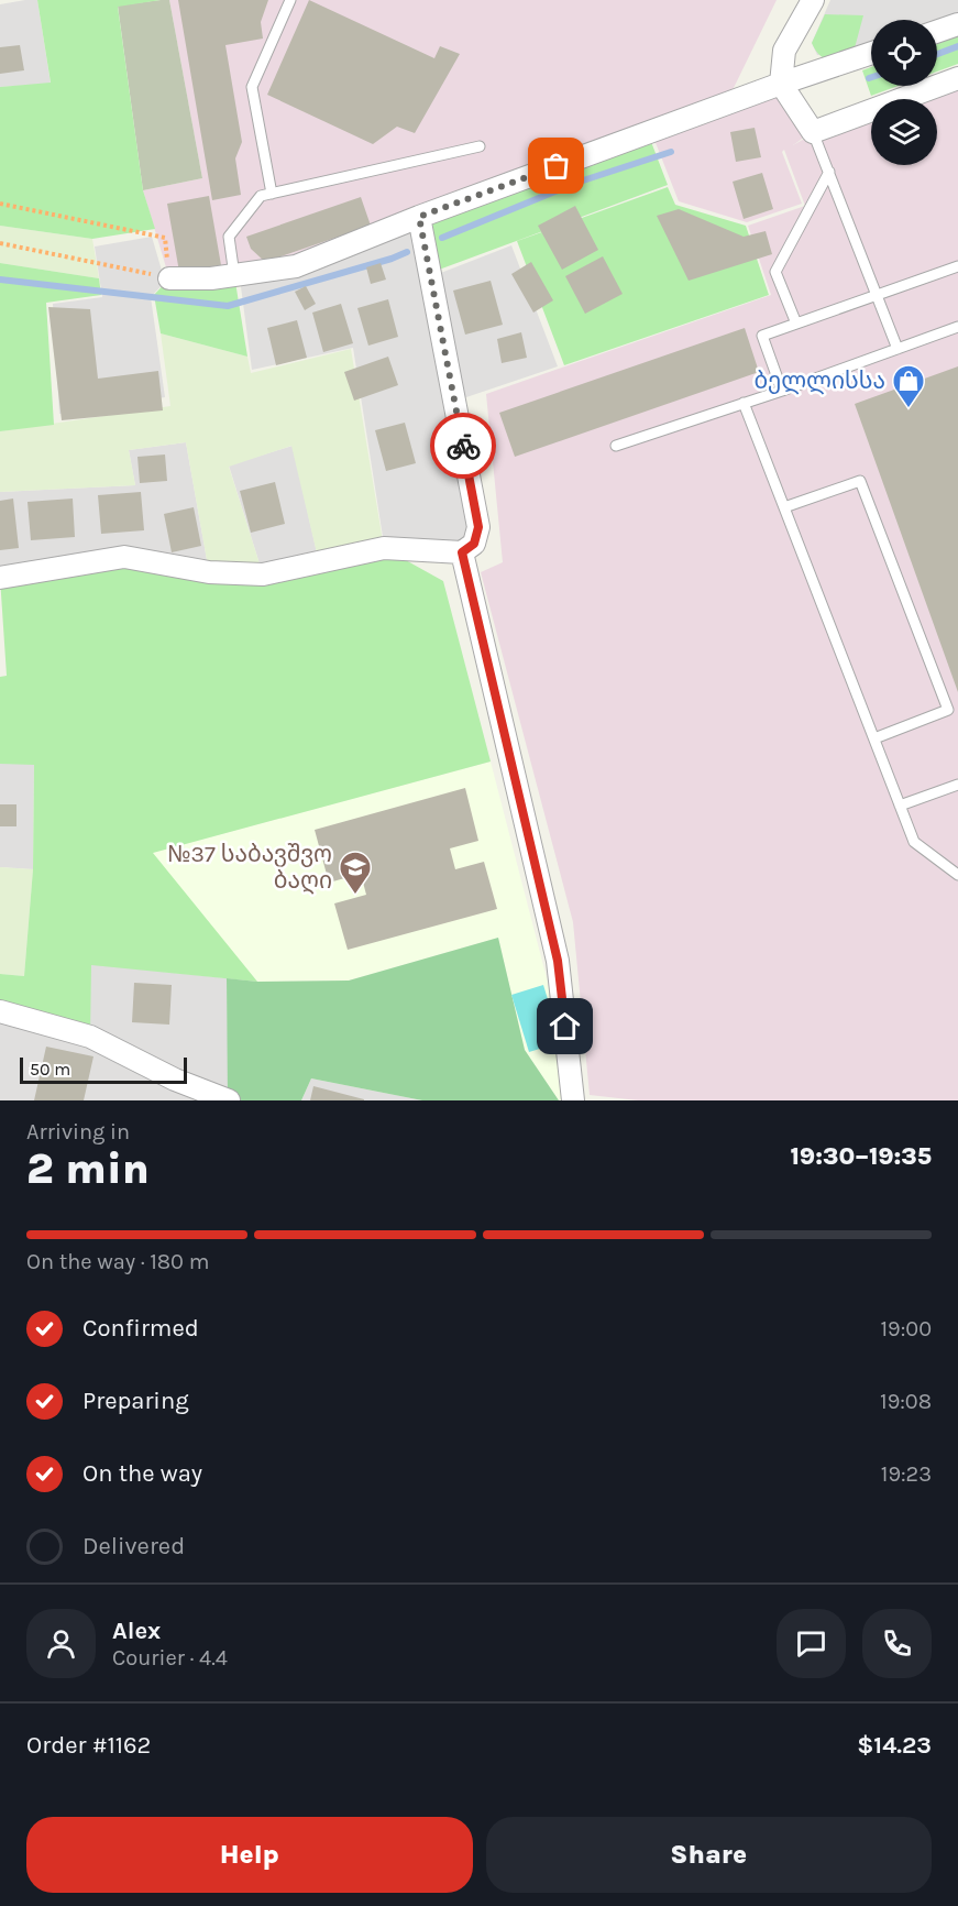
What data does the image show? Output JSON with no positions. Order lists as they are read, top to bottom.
{
  "places": {
    "shop": ["ბელლისსა"],
    "school or university": ["№37 საბავშვო ბაღი"]
  },
  "scale_bar": "50 m",
  "page": {
    "scale": "50 m",
    "heading": ["2 min", "Arriving in", "19:30–19:35"],
    "panel": [
      "Alex",
      "Courier · 4.4",
      "Order #1162",
      "$14.23"
    ],
    "bar": "On the way · 180 m",
    "list": [
      ["Confirmed", "19:00"],
      ["Preparing", "19:08"],
      ["On the way", "19:23"],
      "Delivered"
    ],
    "buttons": ["Help", "Share"]
  }
}
